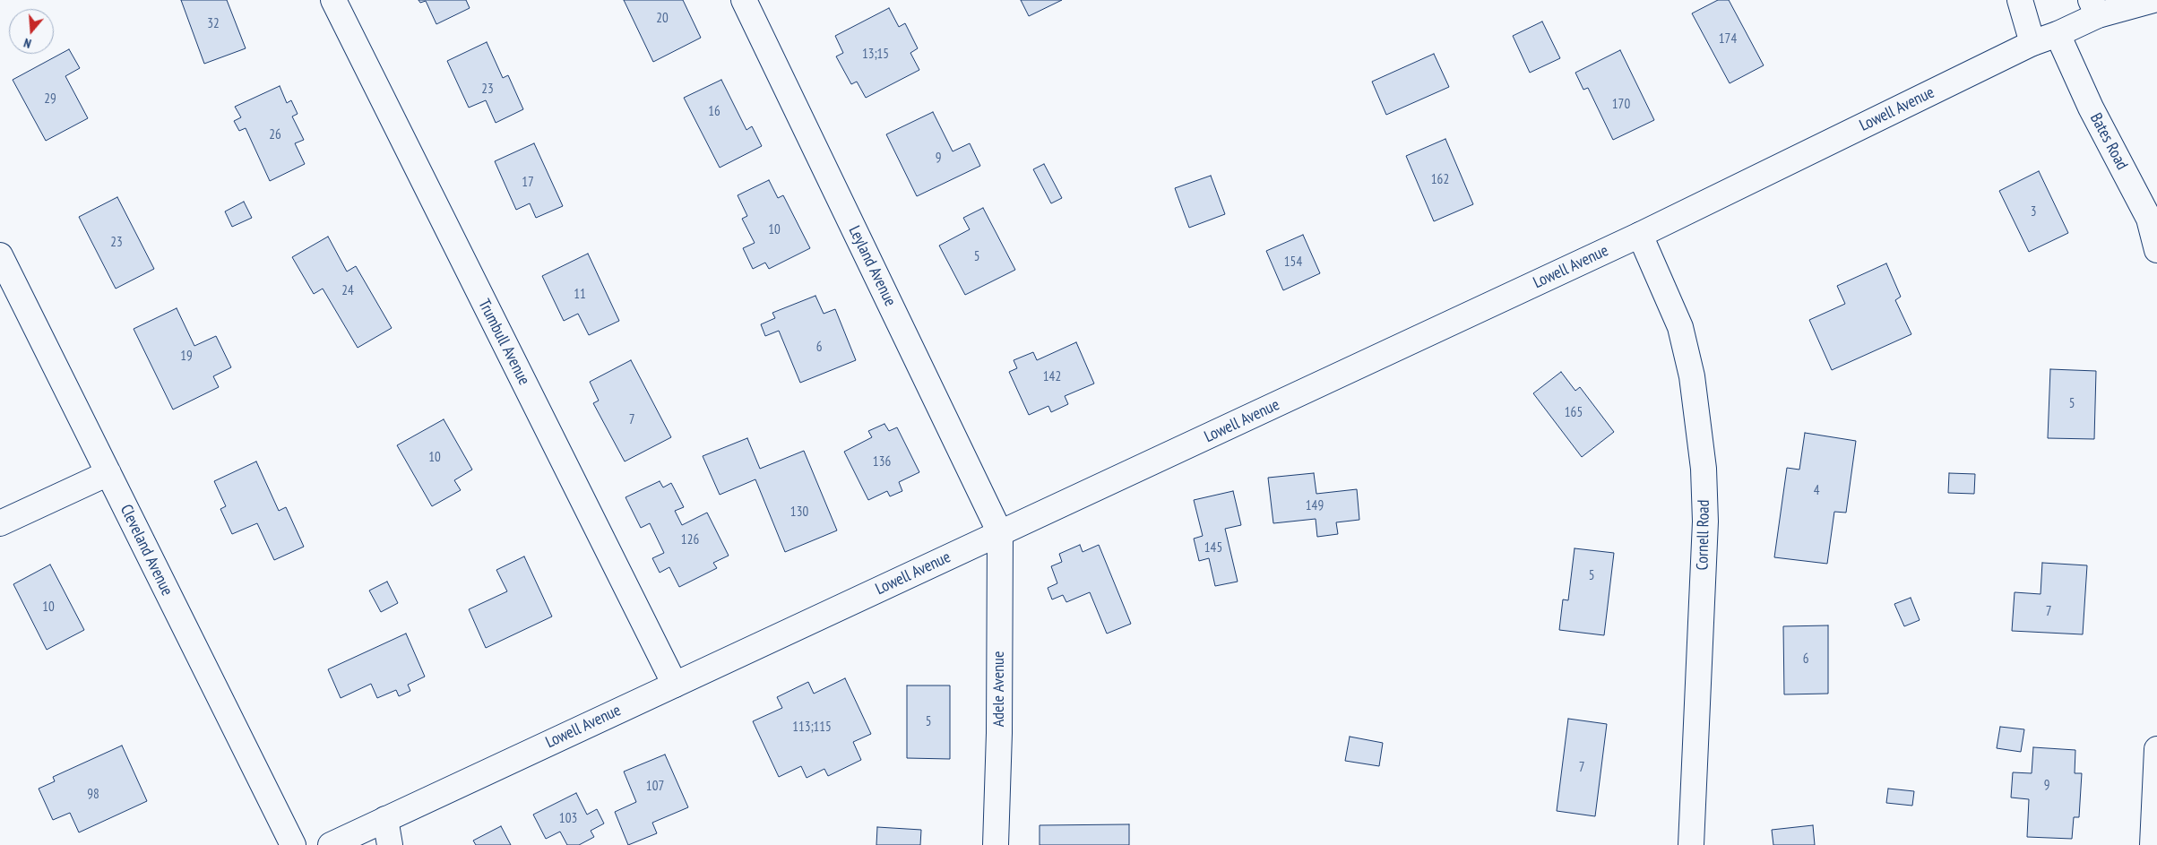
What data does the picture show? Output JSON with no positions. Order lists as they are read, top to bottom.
{
  "streets": {
    "street": [
      "Lowell Avenue",
      "Bates Road",
      "Leyland Avenue",
      "Trumbull Avenue",
      "Cornell Road",
      "Cleveland Avenue",
      "Adele Avenue"
    ]
  },
  "crossings": [
    ["Lowell Avenue", "Bates Road"],
    ["Lowell Avenue", "Leyland Avenue"],
    ["Lowell Avenue", "Trumbull Avenue"],
    ["Lowell Avenue", "Cornell Road"],
    ["Lowell Avenue", "Adele Avenue"],
    ["Leyland Avenue", "Adele Avenue"]
  ],
  "house_numbers": [
    "20",
    "32",
    "174",
    "13;15",
    "23",
    "29",
    "170",
    "16",
    "26",
    "9",
    "162",
    "17",
    "3",
    "10",
    "23",
    "5",
    "154",
    "24",
    "11",
    "6",
    "19",
    "142",
    "5",
    "165",
    "7",
    "10",
    "136",
    "4",
    "149",
    "130",
    "126",
    "145",
    "5",
    "10",
    "7",
    "6",
    "5",
    "113;115",
    "7",
    "9",
    "107",
    "98",
    "103"
  ],
  "north": "bottom"
}
